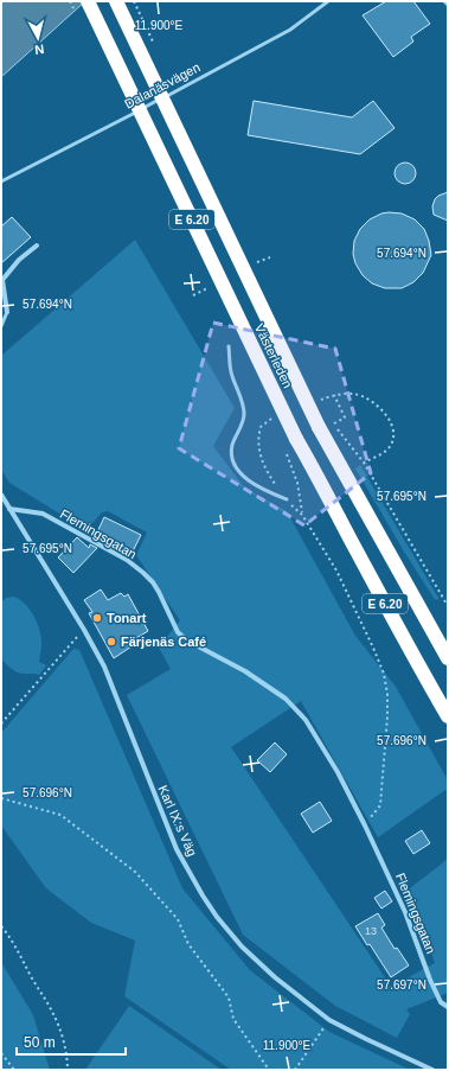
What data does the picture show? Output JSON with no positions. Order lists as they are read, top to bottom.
{
  "streets": {
    "highway": ["E 6.20", "Västerleden"],
    "street": ["Flemingsgatan", "Karl IX:s Väg"],
    "lane": ["Dalanäsvägen"]
  },
  "crossings": [
    ["Flemingsgatan", "Karl IX:s Väg"]
  ],
  "places": ["Tonart", "Färjenäs Café"],
  "house_numbers": ["13"],
  "scale_bar": "50 m",
  "north": "bottom",
  "coordinates": [
    "11.900°E",
    "57.694°N",
    "57.695°N",
    "57.696°N",
    "57.697°N"
  ]
}
